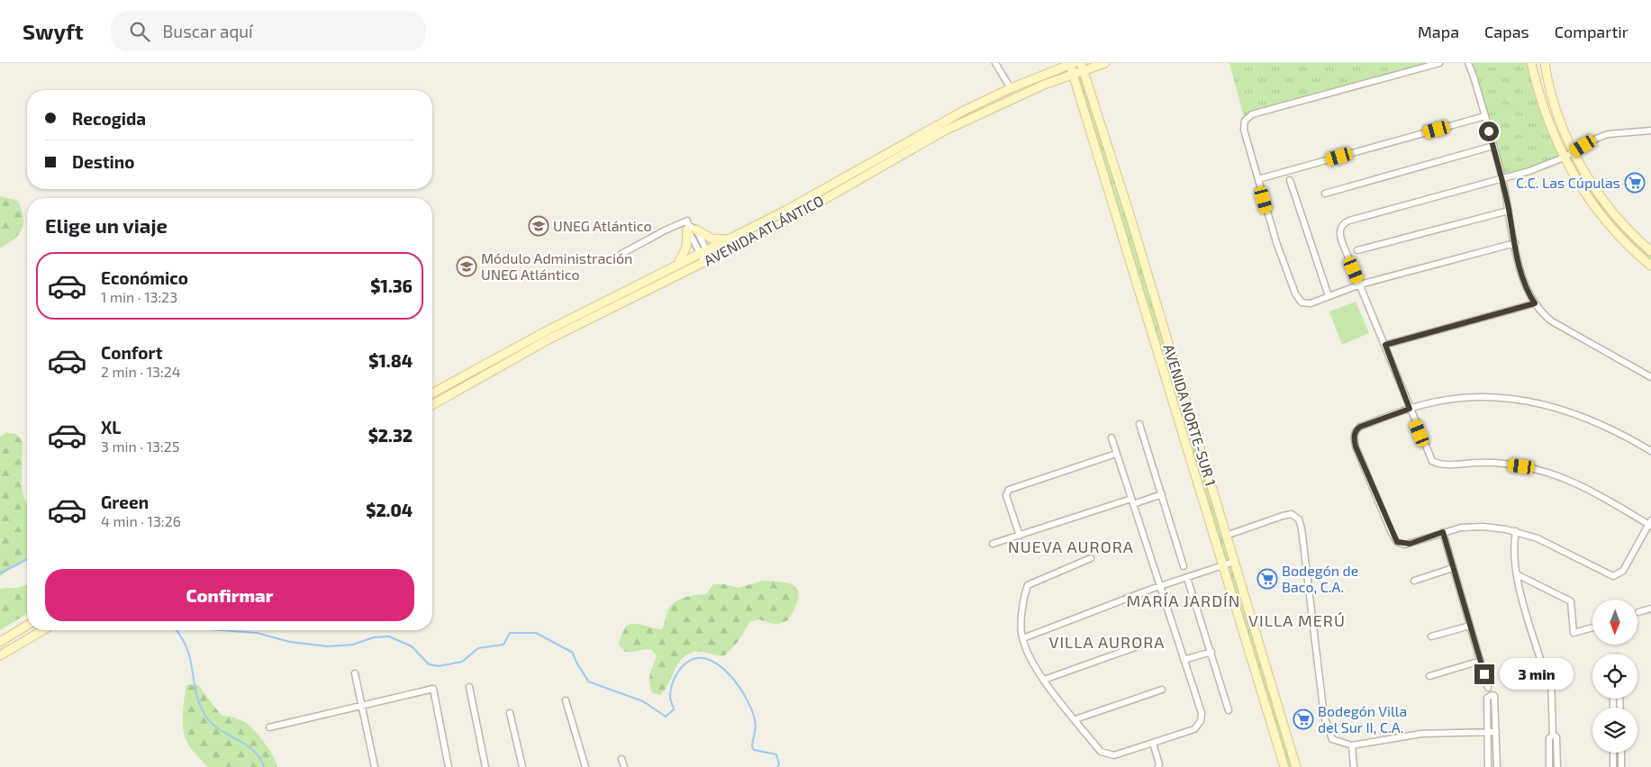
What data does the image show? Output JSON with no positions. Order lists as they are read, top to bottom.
{
  "streets": {
    "main road": ["AVENIDA ATLÁNTICO", "AVENIDA NORTE-SUR 1"]
  },
  "crossings": [
    ["AVENIDA ATLÁNTICO", "AVENIDA NORTE-SUR 1"]
  ],
  "districts": [
    "NUEVA AURORA",
    "MARÍA JARDÍN",
    "VILLA MERÚ",
    "VILLA AURORA"
  ],
  "places": {
    "supermarket": ["C.C. Las Cúpulas", "Bodegón de Baco, C.A.", "Bodegón Villa del Sur II, C.A."],
    "school or university": ["UNEG Atlántico", "Módulo Administración UNEG Atlántico"]
  },
  "north": "bottom",
  "page": {
    "header": "Swyft",
    "search": "Buscar aquí",
    "nav": ["Mapa", "Capas", "Compartir"],
    "banner": ["Recogida", "Destino"],
    "heading": "Elige un viaje",
    "list": [
      {
        "name": "Económico",
        "note": "1 min · 13:23",
        "value": "$1.36"
      },
      {
        "name": "Confort",
        "note": "2 min · 13:24",
        "value": "$1.84"
      },
      {
        "name": "XL",
        "note": "3 min · 13:25",
        "value": "$2.32"
      },
      {
        "name": "Green",
        "note": "4 min · 13:26",
        "value": "$2.04"
      }
    ],
    "buttons": "Confirmar",
    "bubble": "3 min"
  }
}
